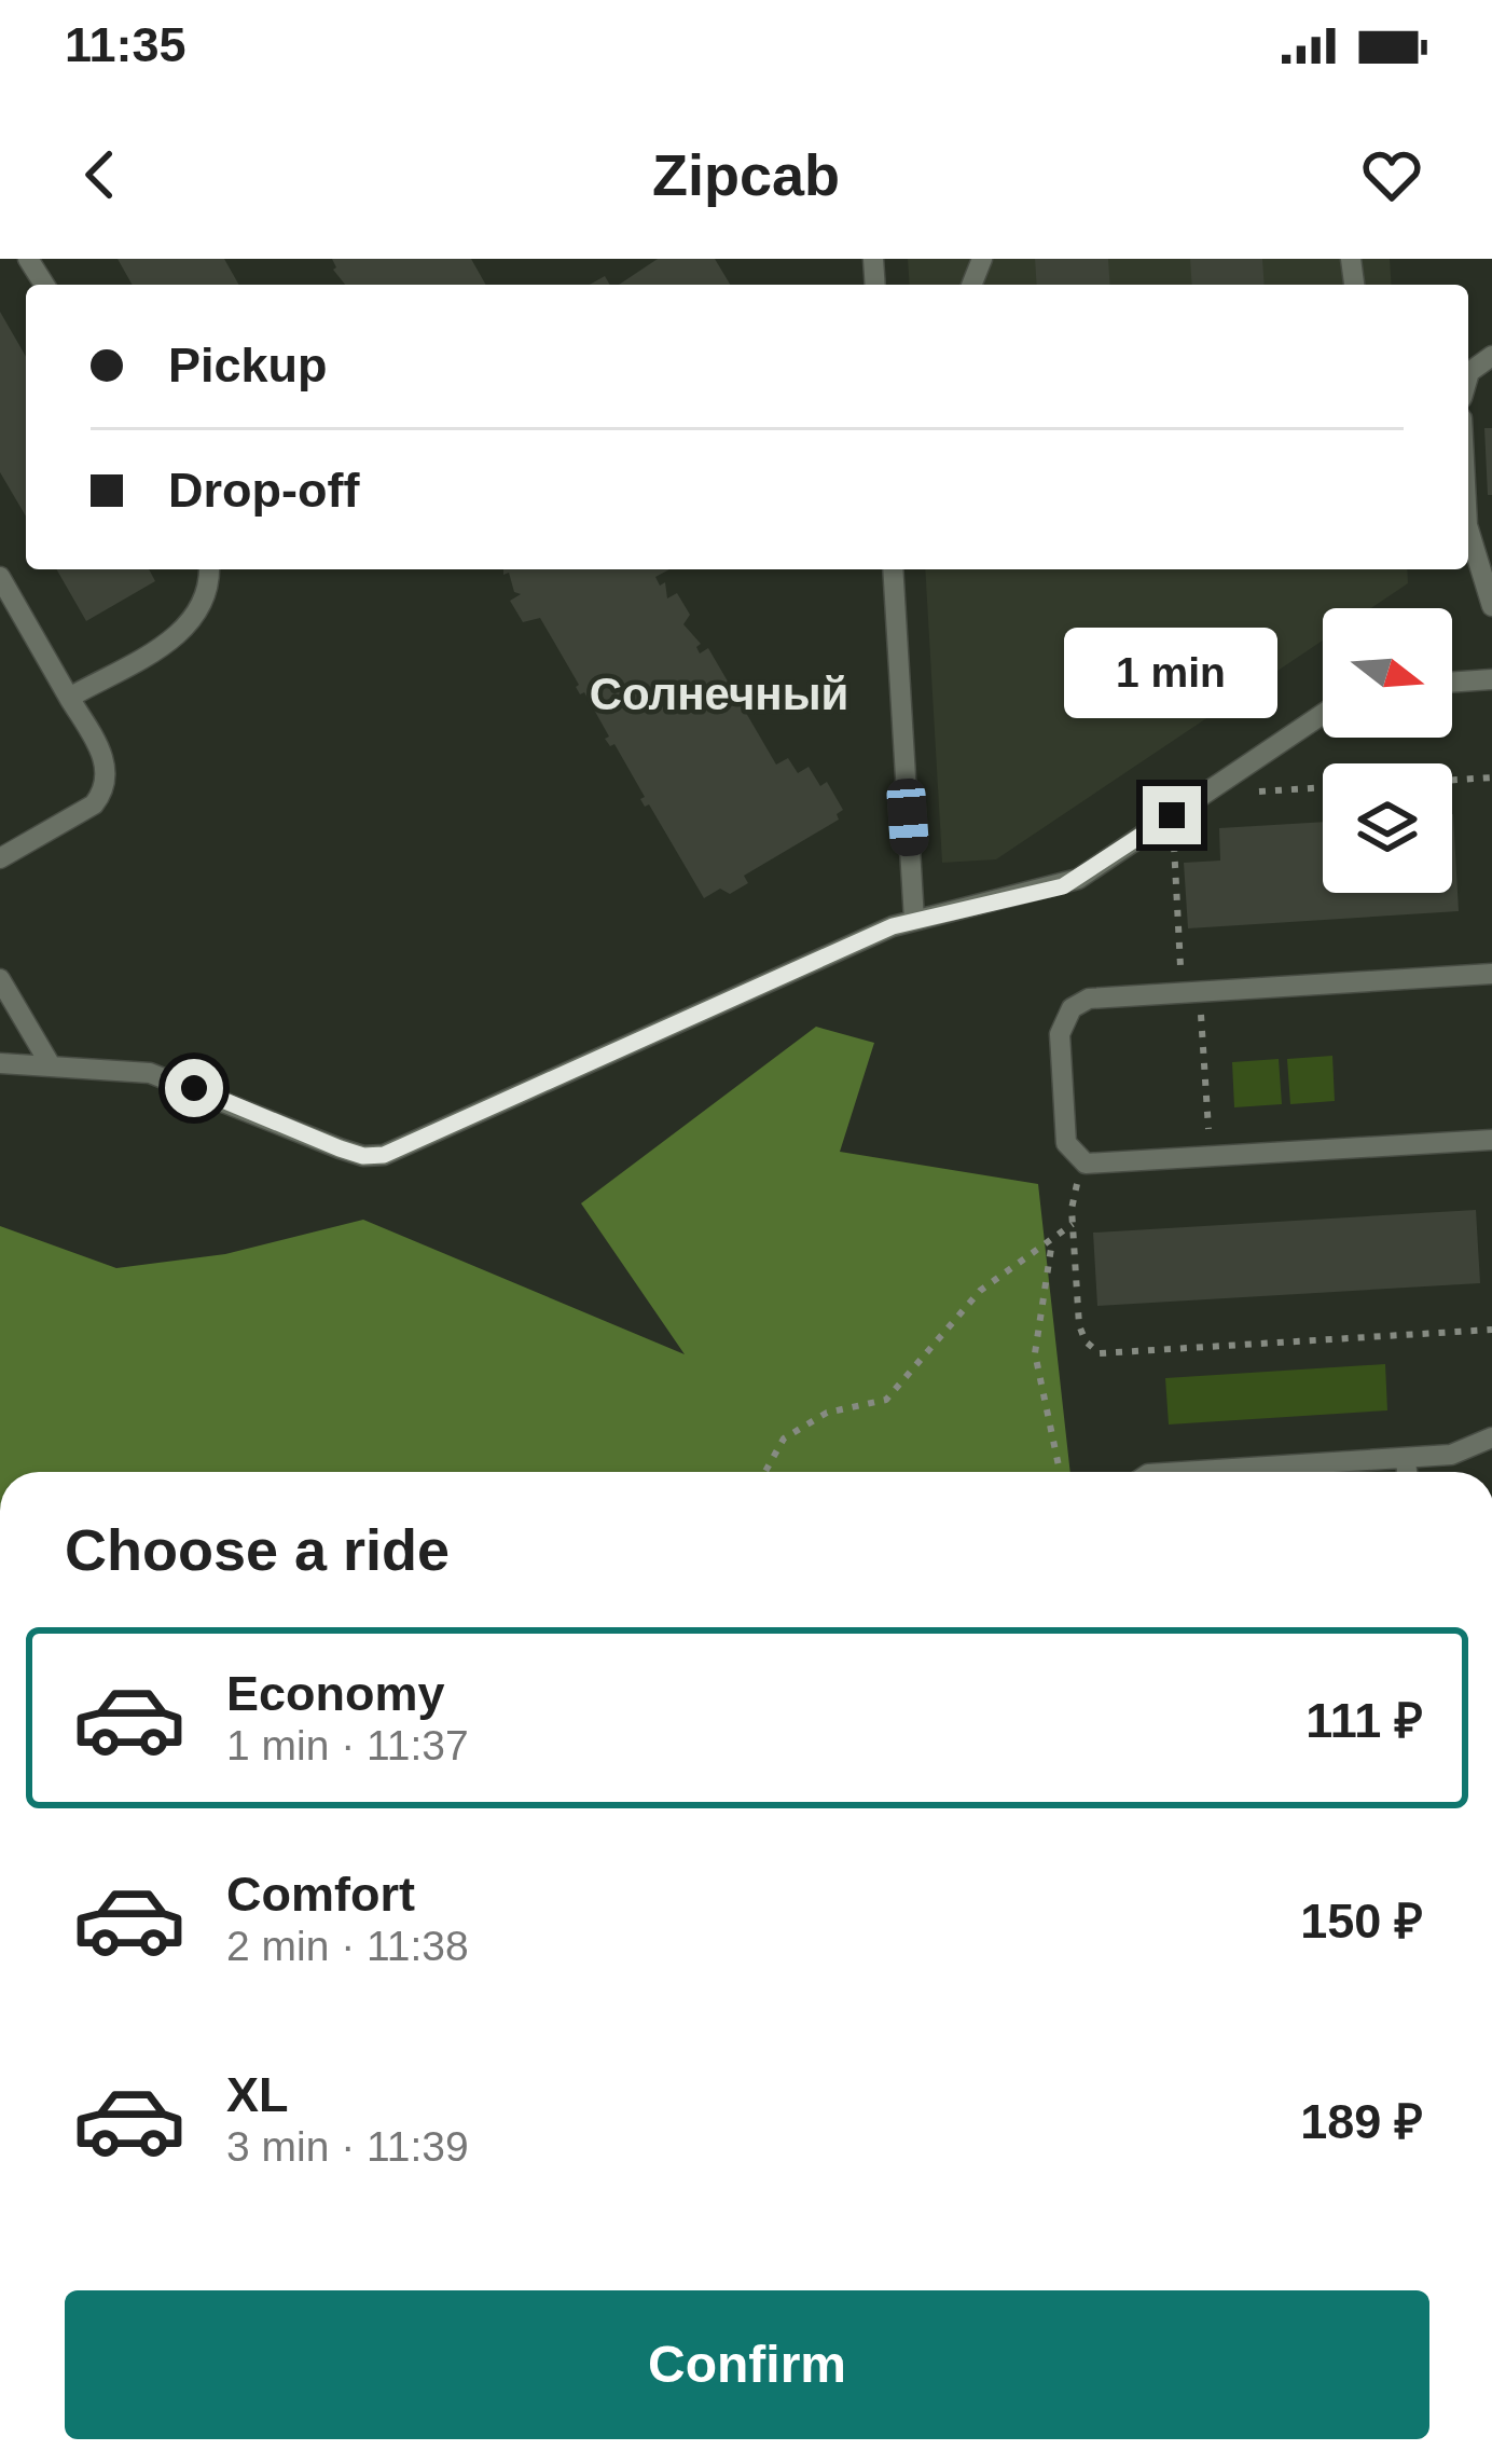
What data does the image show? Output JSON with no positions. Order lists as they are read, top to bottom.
{
  "districts": ["Солнечный"],
  "north": "right",
  "page": {
    "status": "11:35",
    "header": "Zipcab",
    "banner": ["Pickup", "Drop-off"],
    "bubble": "1 min",
    "heading": "Choose a ride",
    "list": [
      {
        "name": "Economy",
        "note": "1 min · 11:37",
        "value": "111 ₽"
      },
      {
        "name": "Comfort",
        "note": "2 min · 11:38",
        "value": "150 ₽"
      },
      {
        "name": "XL",
        "note": "3 min · 11:39",
        "value": "189 ₽"
      }
    ],
    "buttons": "Confirm"
  }
}
